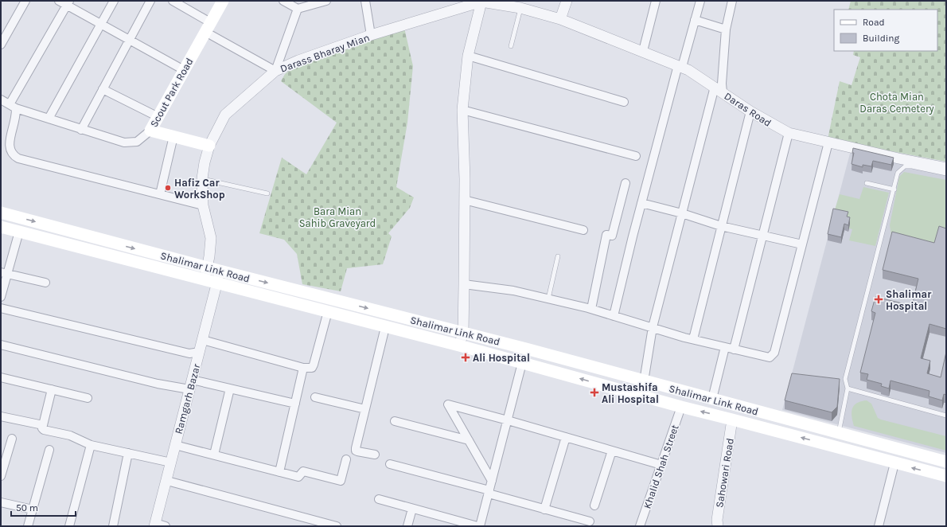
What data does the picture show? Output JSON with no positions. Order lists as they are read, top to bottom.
{
  "streets": {
    "main road": ["Scout Park Road", "Shalimar Link Road"],
    "street": [
      "Darass Bharay Mian",
      "Daras Road",
      "Ramgarh Bazar",
      "Khalid Shah Street",
      "Sahowari Road"
    ]
  },
  "crossings": [
    ["Darass Bharay Mian", "Scout Park Road"],
    ["Darass Bharay Mian", "Daras Road"],
    ["Darass Bharay Mian", "Shalimar Link Road"],
    ["Shalimar Link Road", "Ramgarh Bazar"],
    ["Shalimar Link Road", "Khalid Shah Street"],
    ["Shalimar Link Road", "Sahowari Road"]
  ],
  "parks": ["Chota Mian Daras Cemetery", "Bara Mian Sahib Graveyard"],
  "places": {
    "other": ["Hafiz Car WorkShop"],
    "health": ["Shalimar Hospital", "Ali Hospital", "Mustashifa Ali Hospital"]
  },
  "legend": ["Road", "Building"],
  "scale_bar": "50 m"
}
